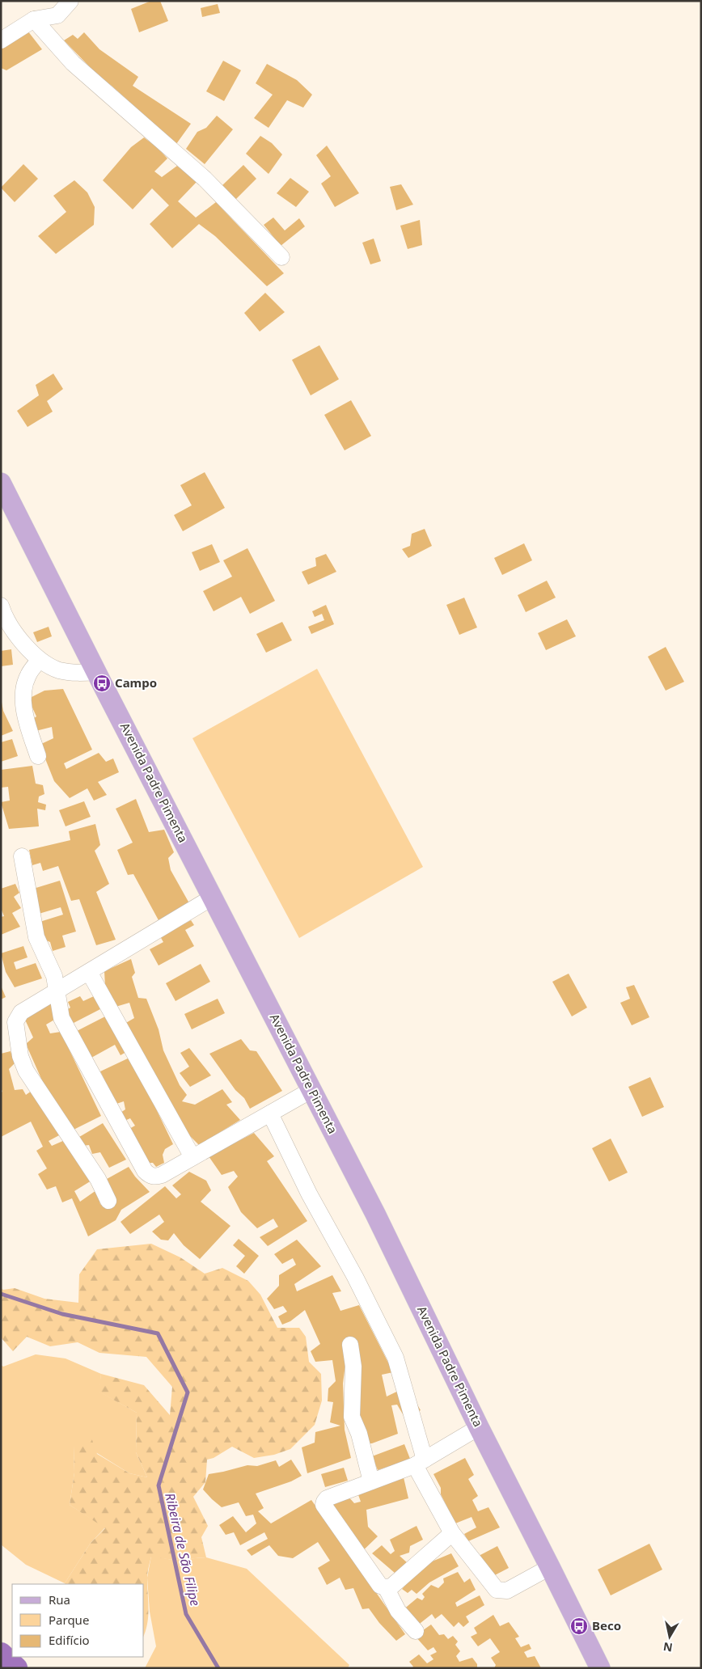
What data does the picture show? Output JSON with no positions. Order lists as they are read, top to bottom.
{
  "streets": {
    "main road": ["Avenida Padre Pimenta"]
  },
  "water": ["Ribeira de São Filipe"],
  "places": {
    "bus stop": ["Campo", "Beco"]
  },
  "legend": ["Rua", "Parque", "Edifício"],
  "north": "bottom"
}
